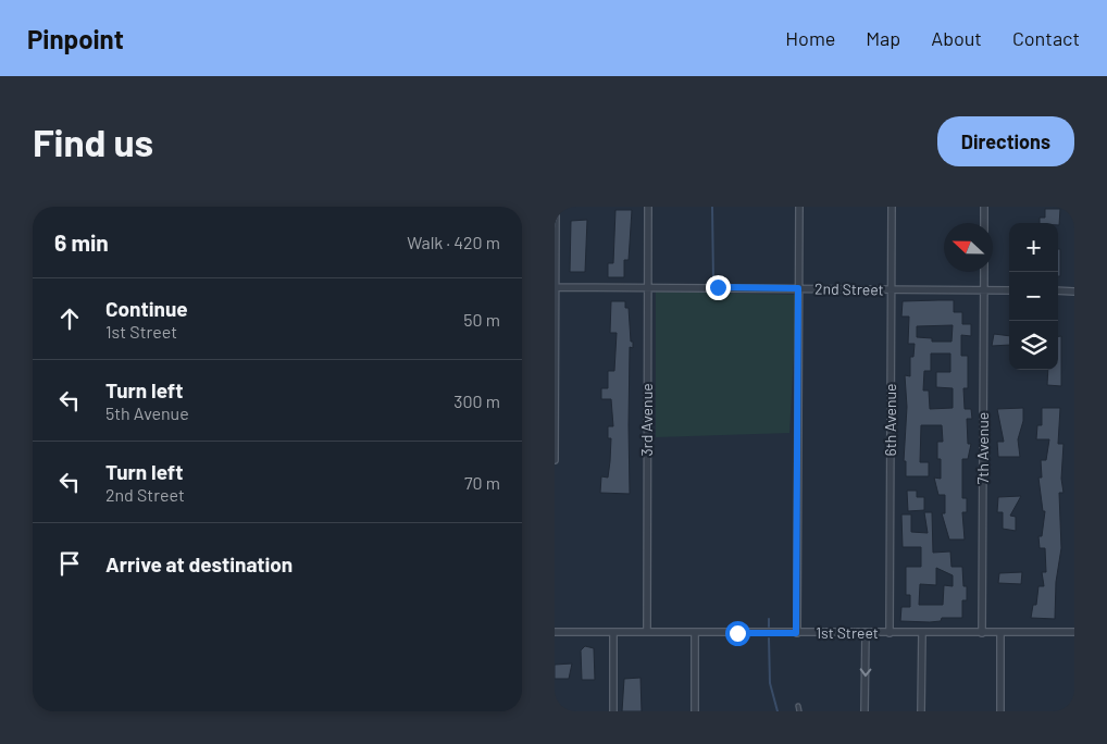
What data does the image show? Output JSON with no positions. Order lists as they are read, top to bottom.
{
  "streets": {
    "street": [
      "2nd Street",
      "3rd Avenue",
      "6th Avenue",
      "7th Avenue",
      "1st Street"
    ]
  },
  "crossings": [
    ["2nd Street", "3rd Avenue"],
    ["2nd Street", "6th Avenue"],
    ["2nd Street", "7th Avenue"],
    ["3rd Avenue", "1st Street"],
    ["6th Avenue", "1st Street"],
    ["7th Avenue", "1st Street"]
  ],
  "north": "left",
  "page": {
    "header": "Pinpoint",
    "nav": [
      "Home",
      "Map",
      "About",
      "Contact"
    ],
    "buttons": "Directions",
    "title": "Find us",
    "heading": ["6 min", "Walk · 420 m"],
    "map_buttons": ["+", "−"],
    "list": [
      ["Continue", "1st Street", "50 m"],
      ["Turn left", "5th Avenue", "300 m"],
      ["Turn left", "2nd Street", "70 m"],
      "Arrive at destination"
    ]
  }
}
